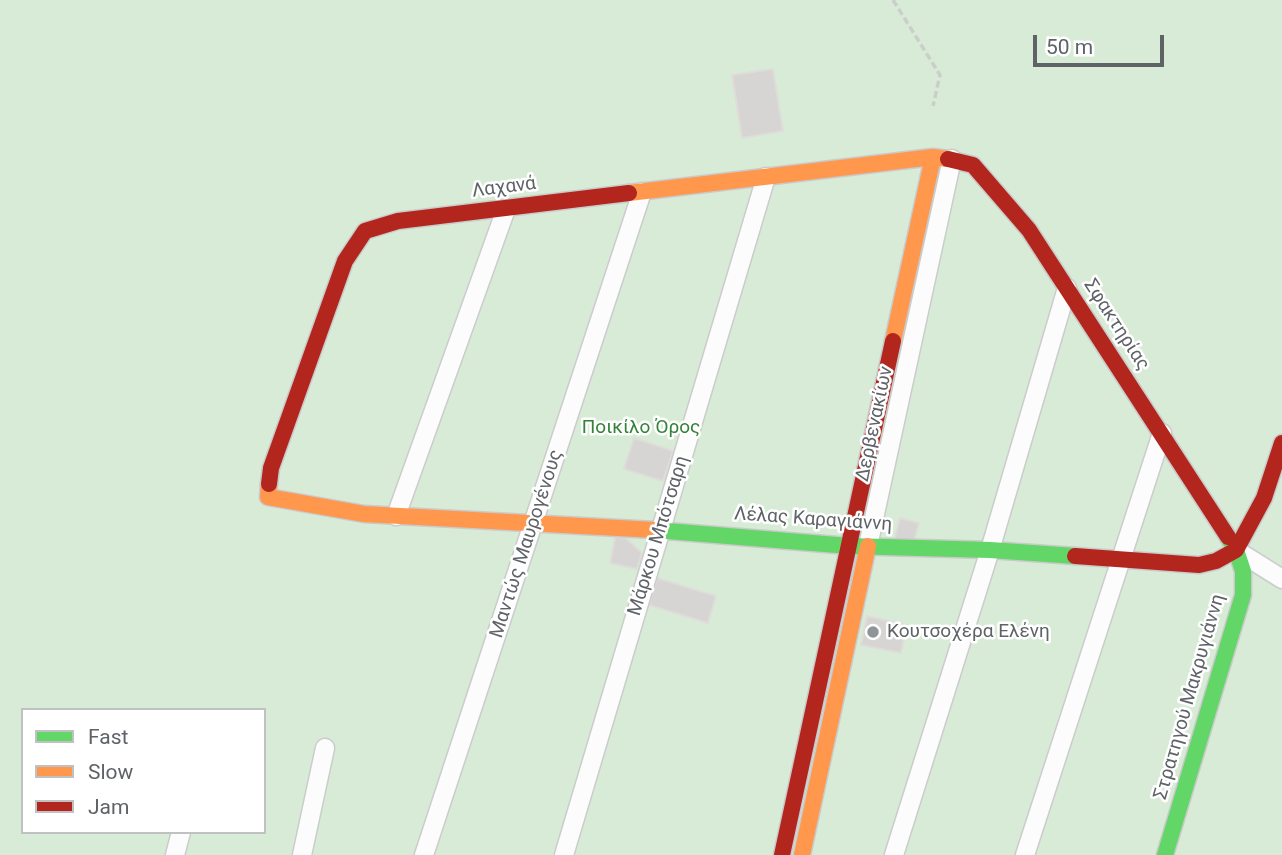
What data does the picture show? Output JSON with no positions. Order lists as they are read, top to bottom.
{
  "streets": {
    "street": [
      "Λαχανά",
      "Σφακτηρίας",
      "Δερβενακίων",
      "Λέλας Καραγιάννη",
      "Μάρκου Μπότσαρη",
      "Μαντώς Μαυρογένους",
      "Στρατηγού Μακρυγιάννη"
    ]
  },
  "crossings": [
    ["Λαχανά", "Σφακτηρίας"],
    ["Λαχανά", "Δερβενακίων"],
    ["Λαχανά", "Λέλας Καραγιάννη"],
    ["Λαχανά", "Μάρκου Μπότσαρη"],
    ["Λαχανά", "Μαντώς Μαυρογένους"],
    ["Σφακτηρίας", "Δερβενακίων"],
    ["Σφακτηρίας", "Λέλας Καραγιάννη"],
    ["Σφακτηρίας", "Στρατηγού Μακρυγιάννη"],
    ["Δερβενακίων", "Λέλας Καραγιάννη"],
    ["Λέλας Καραγιάννη", "Μάρκου Μπότσαρη"],
    ["Λέλας Καραγιάννη", "Μαντώς Μαυρογένους"],
    ["Λέλας Καραγιάννη", "Στρατηγού Μακρυγιάννη"]
  ],
  "parks": ["Ποικίλο Όρος"],
  "places": ["Κουτσοχέρα Ελένη"],
  "legend": ["Fast", "Slow", "Jam"],
  "scale_bar": "50 m"
}
